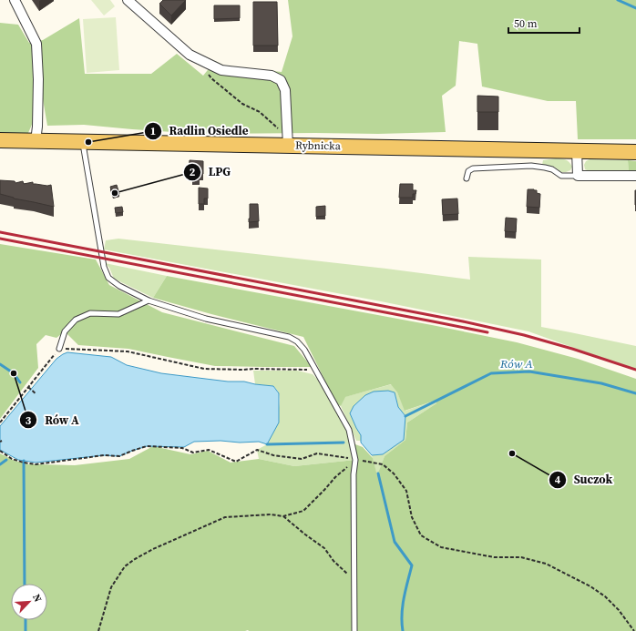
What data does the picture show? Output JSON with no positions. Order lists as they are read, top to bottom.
{
  "streets": {
    "main road": ["Rybnicka"]
  },
  "water": ["Rów A"],
  "places": [
    "Radlin Osiedle",
    "LPG",
    "Rów A",
    "Suczok"
  ],
  "scale_bar": "50 m",
  "north": "top right"
}
